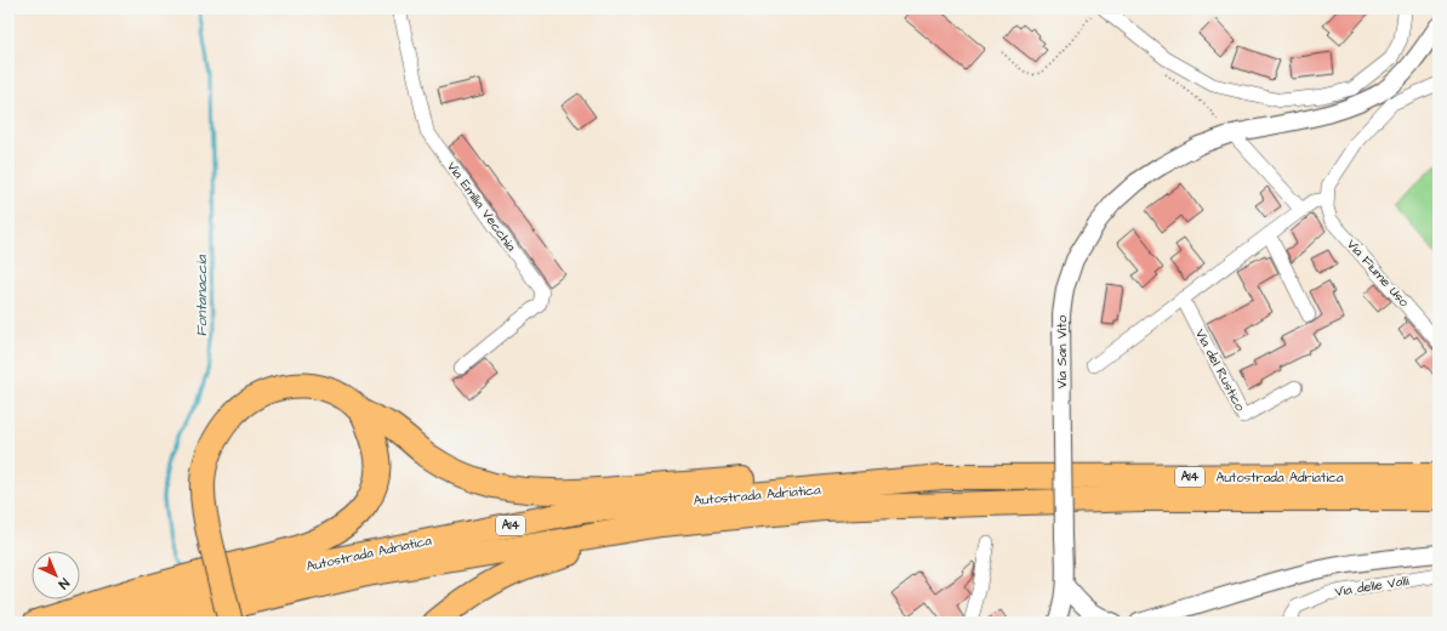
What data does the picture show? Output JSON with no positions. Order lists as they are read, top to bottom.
{
  "streets": {
    "highway": ["A14", "Autostrada Adriatica"],
    "street": [
      "Via Emilia Vecchia",
      "Via Fiume Uso",
      "Via San Vito",
      "Via del Rustico",
      "Via delle Valli"
    ]
  },
  "water": ["Fontanaccia"],
  "north": "bottom right"
}
